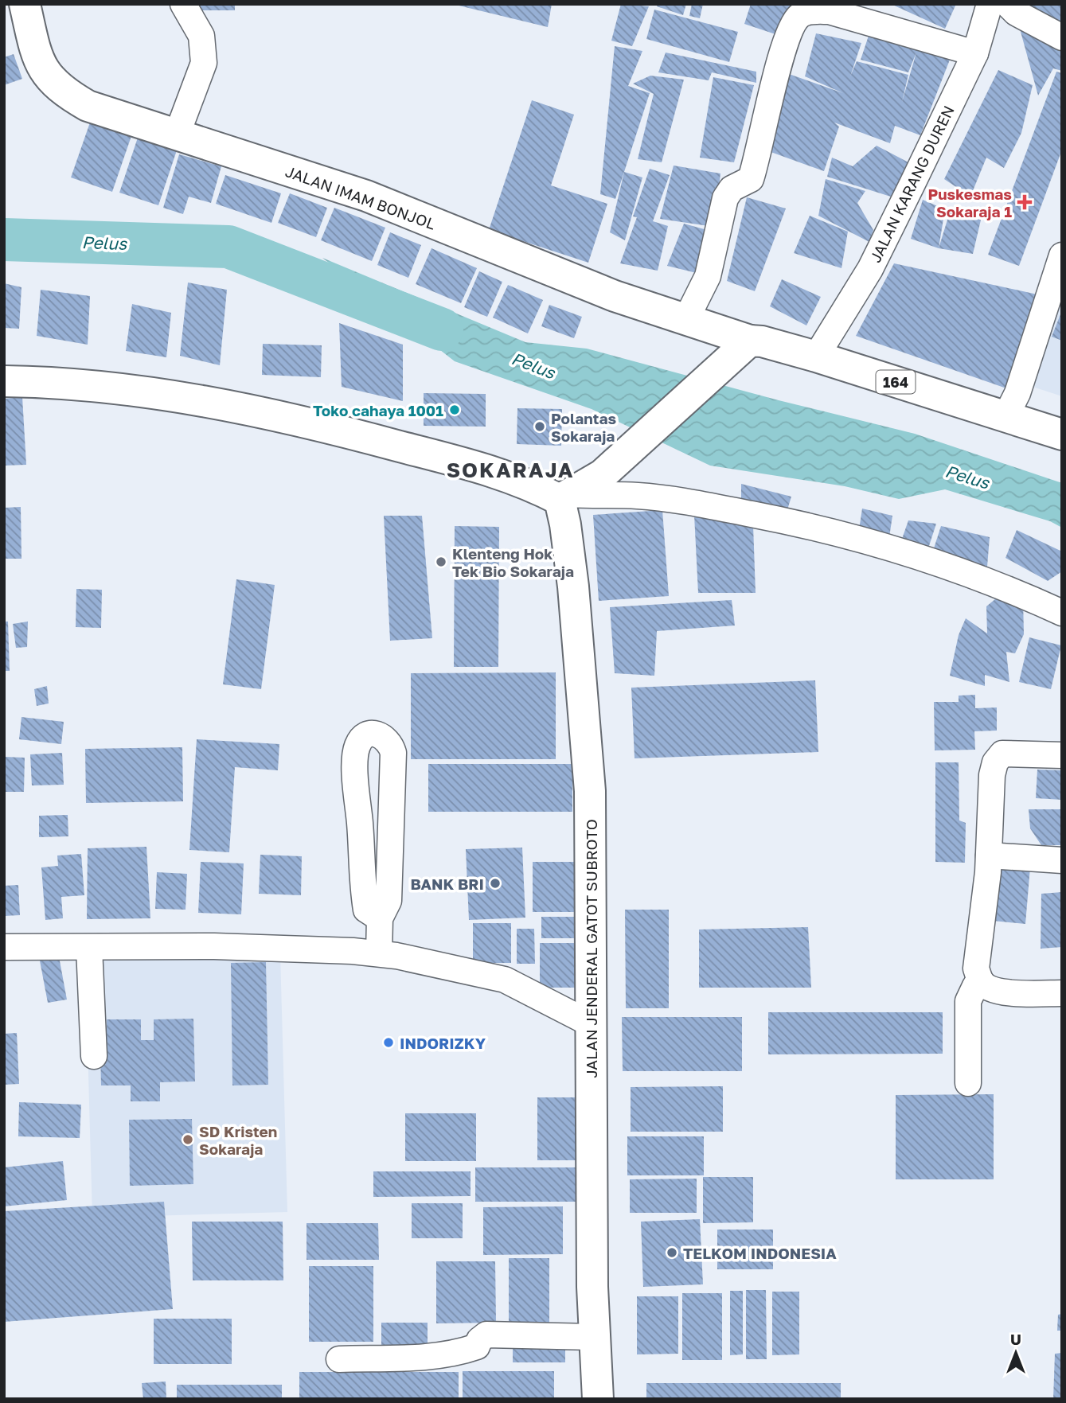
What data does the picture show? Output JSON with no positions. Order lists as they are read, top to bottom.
{
  "streets": {
    "main road": ["JALAN IMAM BONJOL", "164", "JALAN JENDERAL GATOT SUBROTO"],
    "street": ["JALAN KARANG DUREN"]
  },
  "crossings": [
    ["JALAN KARANG DUREN", "164"],
    ["JALAN IMAM BONJOL", "164"]
  ],
  "districts": ["SOKARAJA"],
  "water": ["Pelus"],
  "places": {
    "health": ["Puskesmas Sokaraja 1"],
    "other": [
      "Toko cahaya 1001",
      "Polantas Sokaraja",
      "Klenteng Hok Tek Bio Sokaraja",
      "BANK BRI",
      "INDORIZKY",
      "SD Kristen Sokaraja",
      "TELKOM INDONESIA"
    ]
  },
  "north": "top"
}
